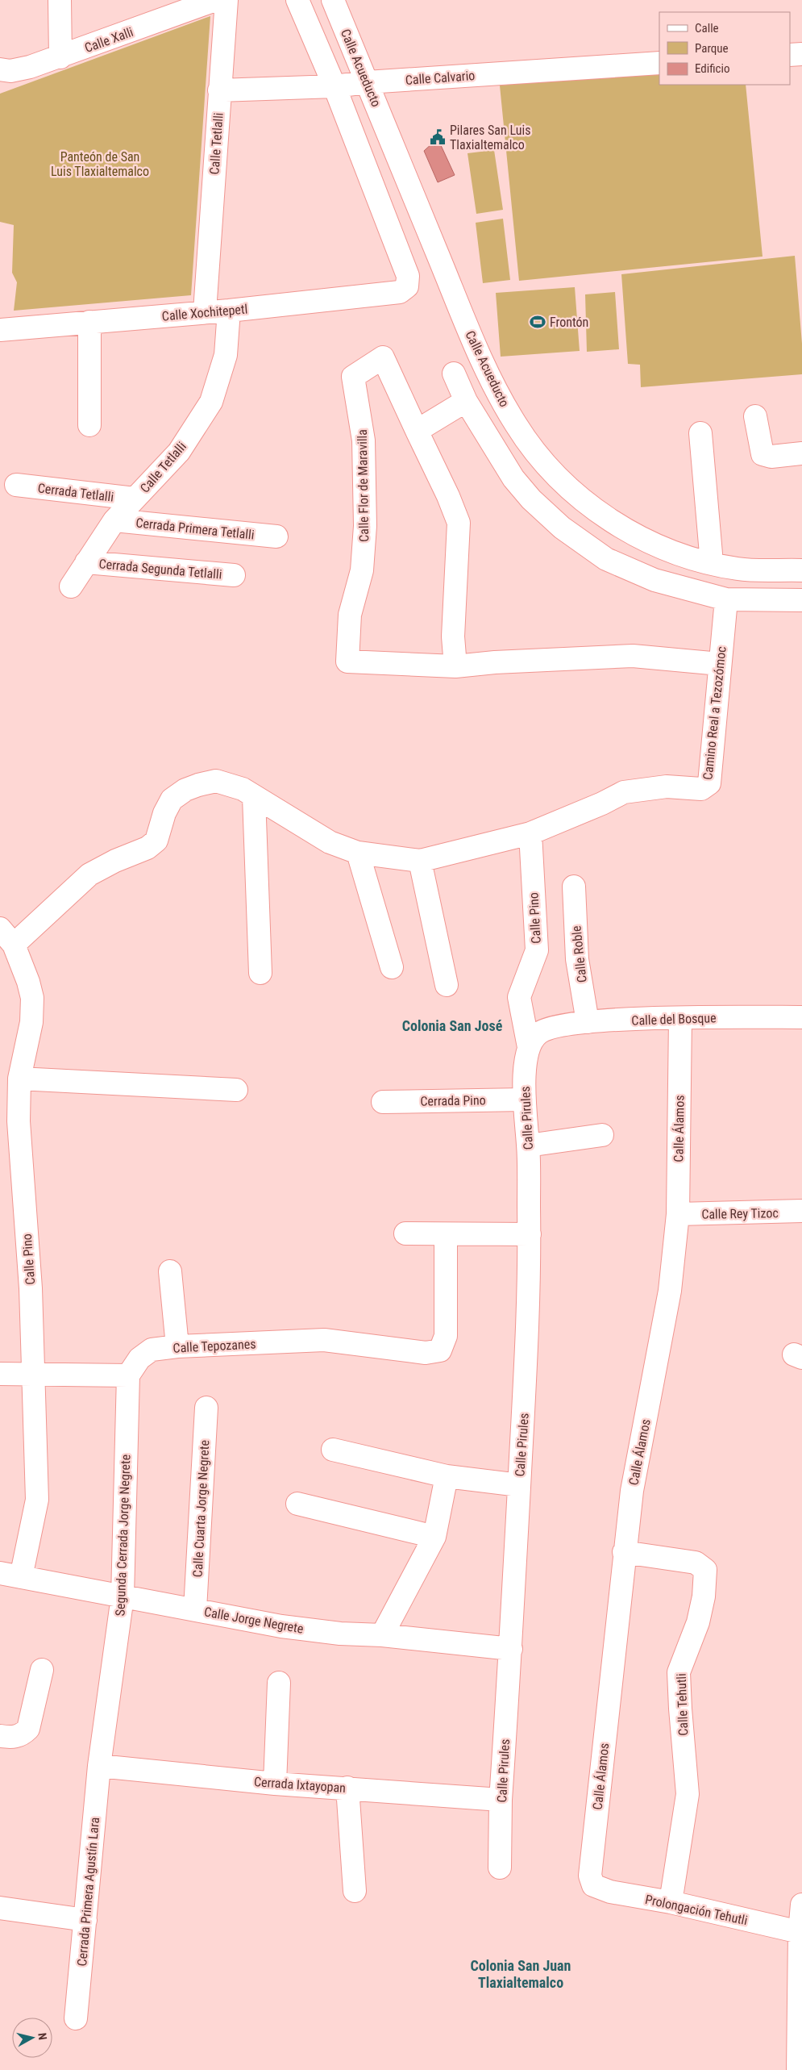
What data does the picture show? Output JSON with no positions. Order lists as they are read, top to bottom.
{
  "streets": {
    "street": [
      "Calle Xalli",
      "Calle Acueducto",
      "Calle Calvario",
      "Calle Tetlalli",
      "Calle Xochitepetl",
      "Calle Flor de Maravilla",
      "Cerrada Tetlalli",
      "Cerrada Primera Tetlalli",
      "Cerrada Segunda Tetlalli",
      "Camino Real a Tezozómoc",
      "Calle Pino",
      "Calle Roble",
      "Calle del Bosque",
      "Cerrada Pino",
      "Calle Pirules",
      "Calle Álamos",
      "Calle Rey Tizoc",
      "Calle Tepozanes",
      "Calle Cuarta Jorge Negrete",
      "Segunda Cerrada Jorge Negrete",
      "Calle Jorge Negrete",
      "Calle Tehutli",
      "Cerrada Ixtayopan",
      "Cerrada Primera Agustín Lara",
      "Prolongación Tehutli"
    ]
  },
  "crossings": [
    ["Calle Acueducto", "Calle Calvario"],
    ["Calle Calvario", "Calle Tetlalli"],
    ["Calle Calvario", "Calle Xochitepetl"],
    ["Calle Tetlalli", "Calle Xochitepetl"],
    ["Calle Tetlalli", "Cerrada Tetlalli"],
    ["Calle Tetlalli", "Cerrada Primera Tetlalli"],
    ["Calle Tetlalli", "Cerrada Segunda Tetlalli"],
    ["Camino Real a Tezozómoc", "Calle Pino"],
    ["Calle Pino", "Calle del Bosque"],
    ["Calle Pino", "Calle Pirules"],
    ["Calle Pino", "Calle Jorge Negrete"],
    ["Calle Roble", "Calle del Bosque"],
    ["Calle del Bosque", "Calle Pirules"],
    ["Calle del Bosque", "Calle Álamos"],
    ["Cerrada Pino", "Calle Pirules"],
    ["Calle Pirules", "Calle Jorge Negrete"],
    ["Calle Pirules", "Cerrada Ixtayopan"],
    ["Calle Álamos", "Calle Rey Tizoc"],
    ["Calle Álamos", "Calle Tehutli"],
    ["Calle Álamos", "Prolongación Tehutli"],
    ["Calle Tepozanes", "Segunda Cerrada Jorge Negrete"],
    ["Calle Cuarta Jorge Negrete", "Calle Jorge Negrete"],
    ["Segunda Cerrada Jorge Negrete", "Calle Jorge Negrete"],
    ["Segunda Cerrada Jorge Negrete", "Cerrada Ixtayopan"],
    ["Segunda Cerrada Jorge Negrete", "Cerrada Primera Agustín Lara"],
    ["Calle Tehutli", "Prolongación Tehutli"],
    ["Cerrada Ixtayopan", "Cerrada Primera Agustín Lara"]
  ],
  "districts": ["Colonia San José", "Colonia San Juan Tlaxialtemalco"],
  "parks": ["Panteón de San Luis Tlaxialtemalco"],
  "places": {
    "public building": ["Pilares San Luis Tlaxialtemalco"],
    "sports": ["Frontón"]
  },
  "legend": ["Calle", "Parque", "Edificio"],
  "north": "right"
}
